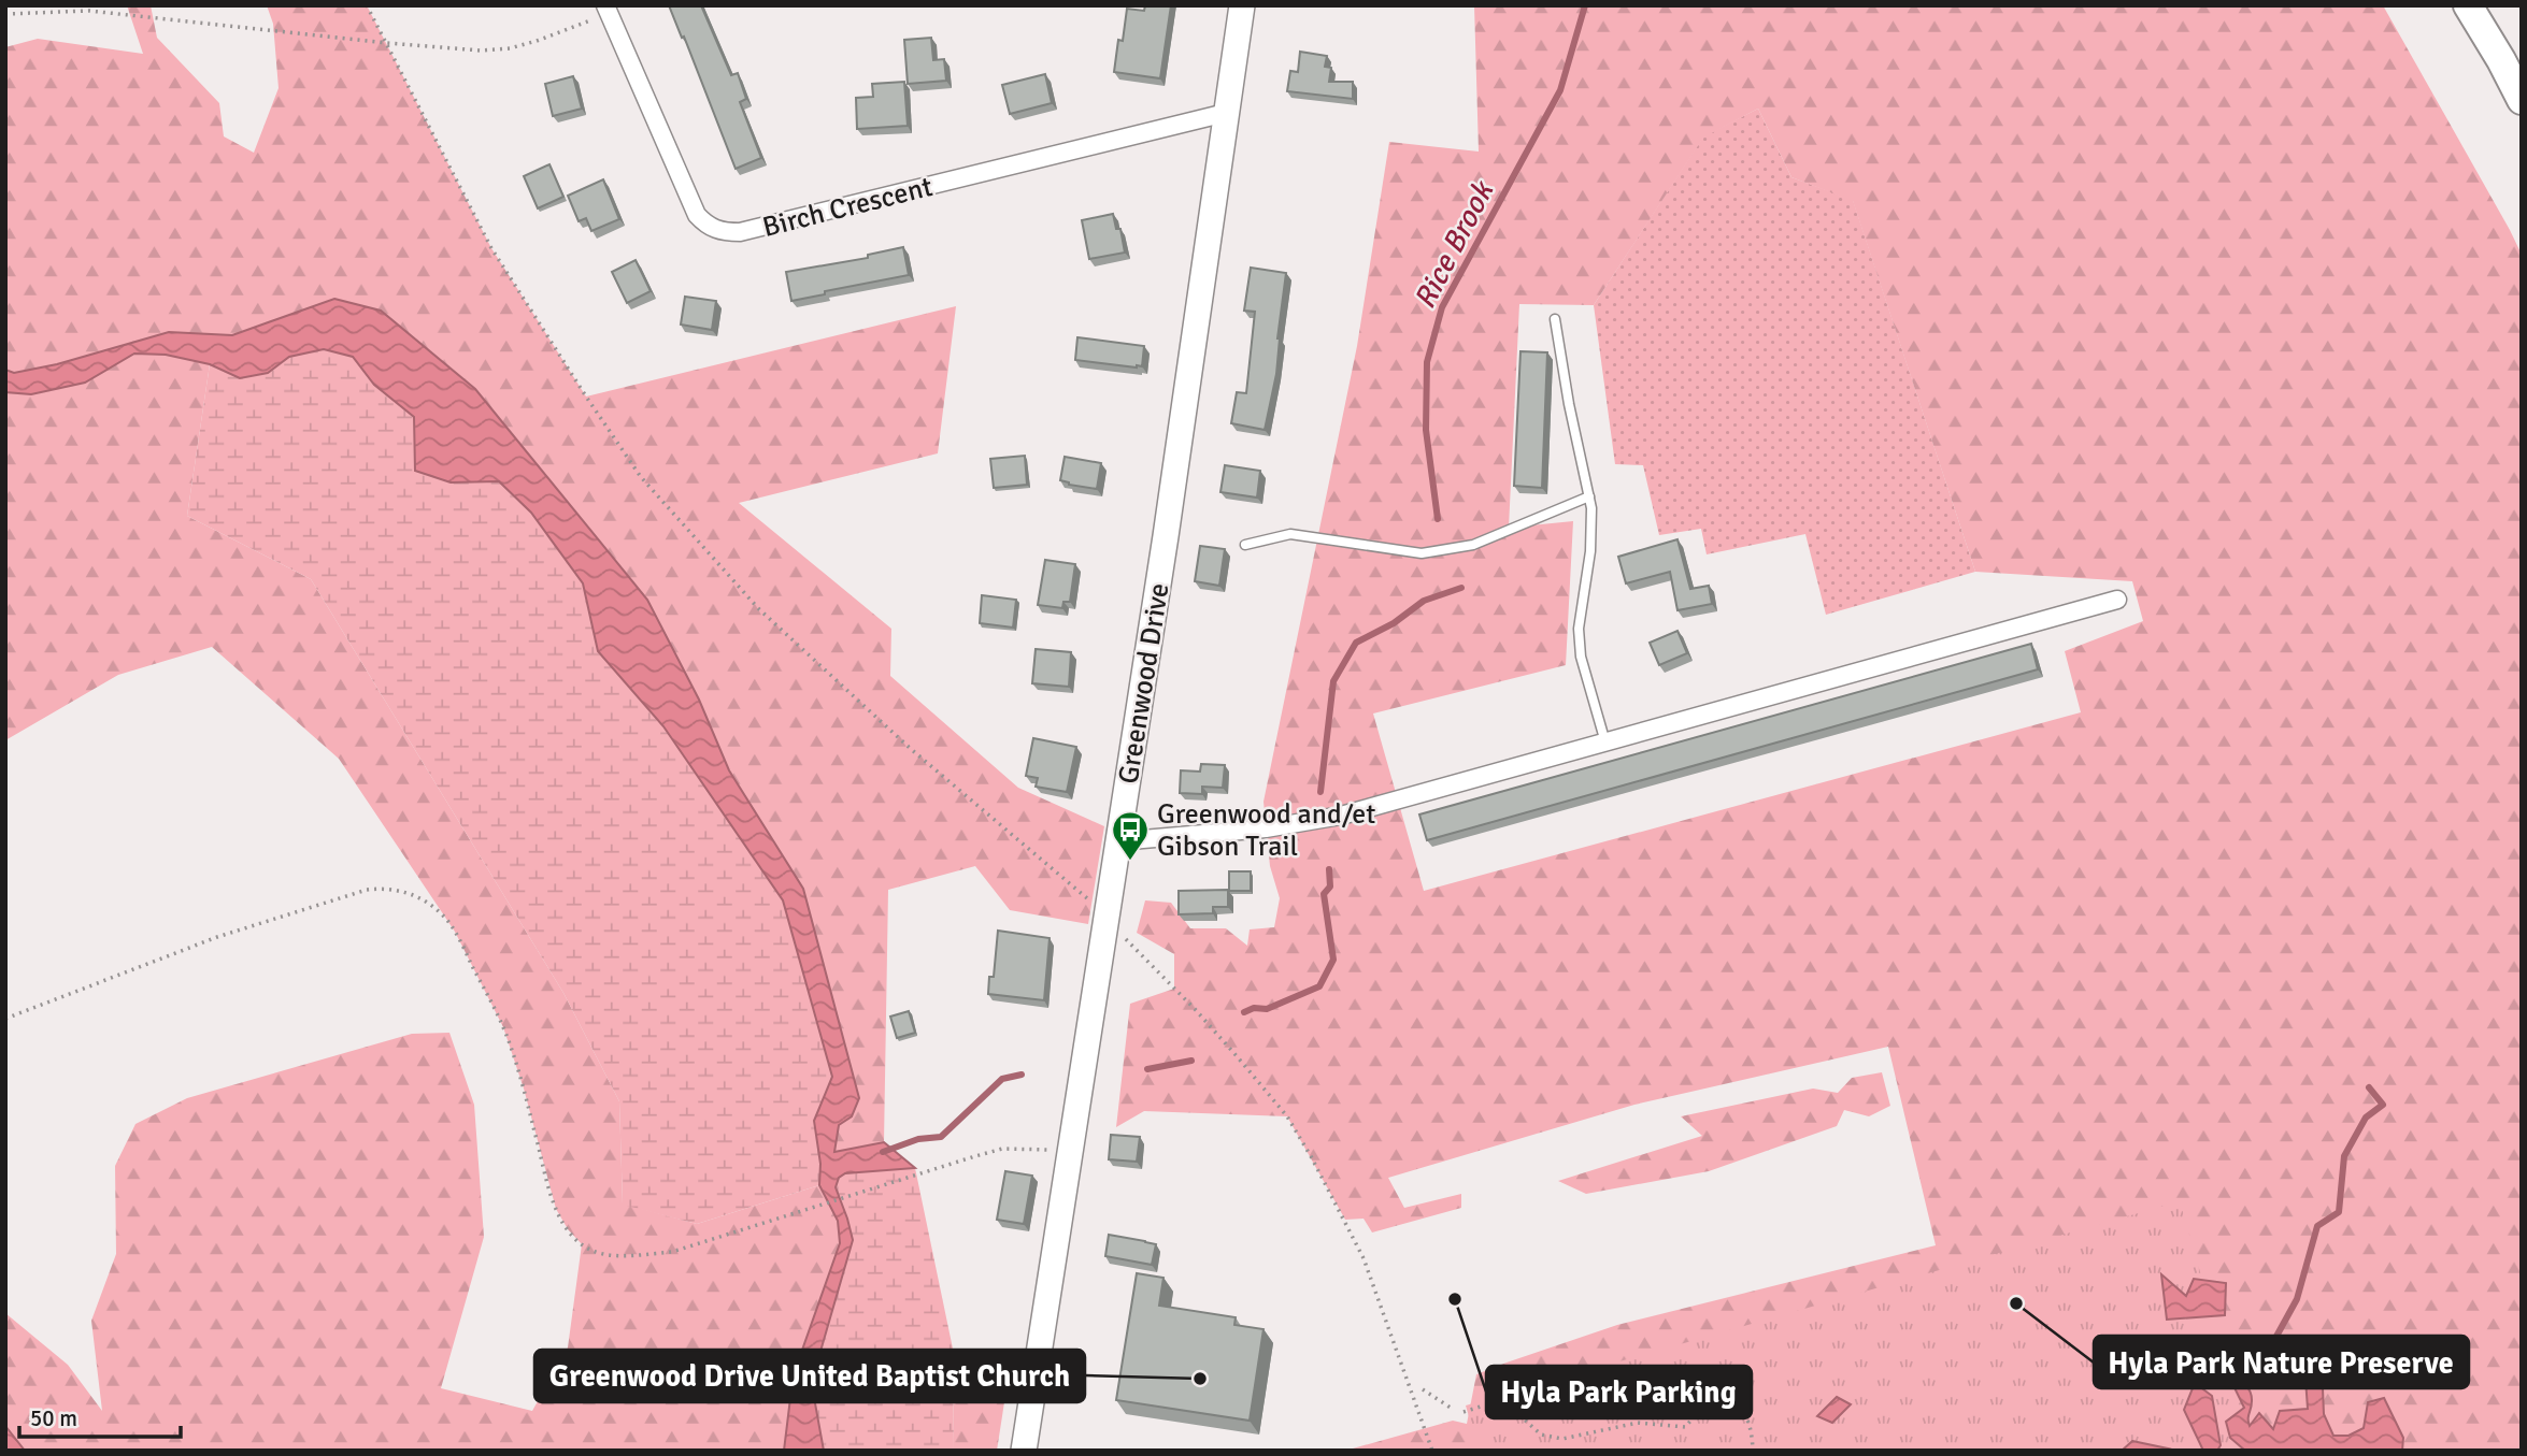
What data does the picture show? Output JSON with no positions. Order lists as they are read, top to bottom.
{
  "streets": {
    "main road": ["Greenwood Drive"],
    "street": ["Birch Crescent"]
  },
  "crossings": [
    ["Birch Crescent", "Greenwood Drive"]
  ],
  "water": ["Rice Brook"],
  "places": {
    "bus stop": ["Greenwood and/et Gibson Trail"],
    "other": ["Hyla Park Parking", "Hyla Park Nature Preserve", "Greenwood Drive United Baptist Church"]
  },
  "scale_bar": "50 m"
}
